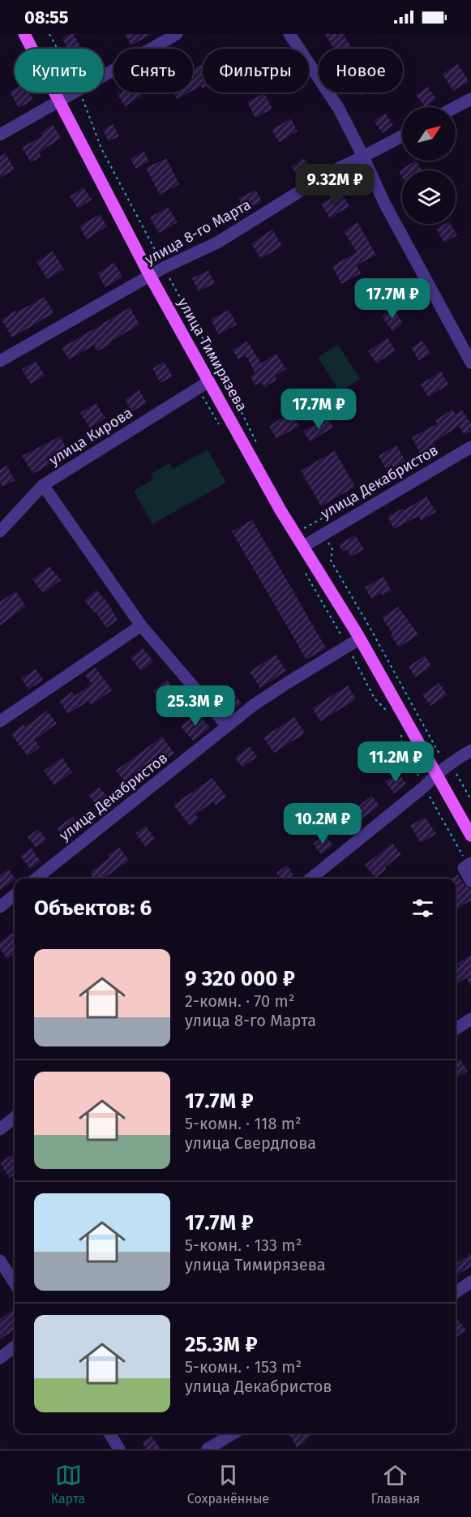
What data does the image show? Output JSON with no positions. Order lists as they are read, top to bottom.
{
  "streets": {
    "main road": ["улица Тимирязева"],
    "street": ["улица 8-го Марта", "улица Кирова", "улица Декабристов"]
  },
  "crossings": [
    ["улица 8-го Марта", "улица Тимирязева"],
    ["улица Тимирязева", "улица Кирова"],
    ["улица Тимирязева", "улица Декабристов"]
  ],
  "north": "top right",
  "page": {
    "status": "08:55",
    "chip": [
      "Купить",
      "Снять",
      "Фильтры",
      "Новое"
    ],
    "price": [
      "9.32M ₽",
      "17.7M ₽",
      "17.7M ₽",
      "25.3M ₽",
      "11.2M ₽",
      "10.2M ₽"
    ],
    "heading": "Объектов: 6",
    "list": [
      {
        "name": "9 320 000 ₽",
        "note": "2-комн. · 70 m² · улица 8-го Марта"
      },
      {
        "name": "17.7M ₽",
        "note": "5-комн. · 118 m² · улица Свердлова"
      },
      {
        "name": "17.7M ₽",
        "note": "5-комн. · 133 m² · улица Тимирязева"
      },
      {
        "name": "25.3M ₽",
        "note": "5-комн. · 153 m² · улица Декабристов"
      }
    ],
    "tabs": ["Карта", "Сохранённые", "Главная"]
  }
}
